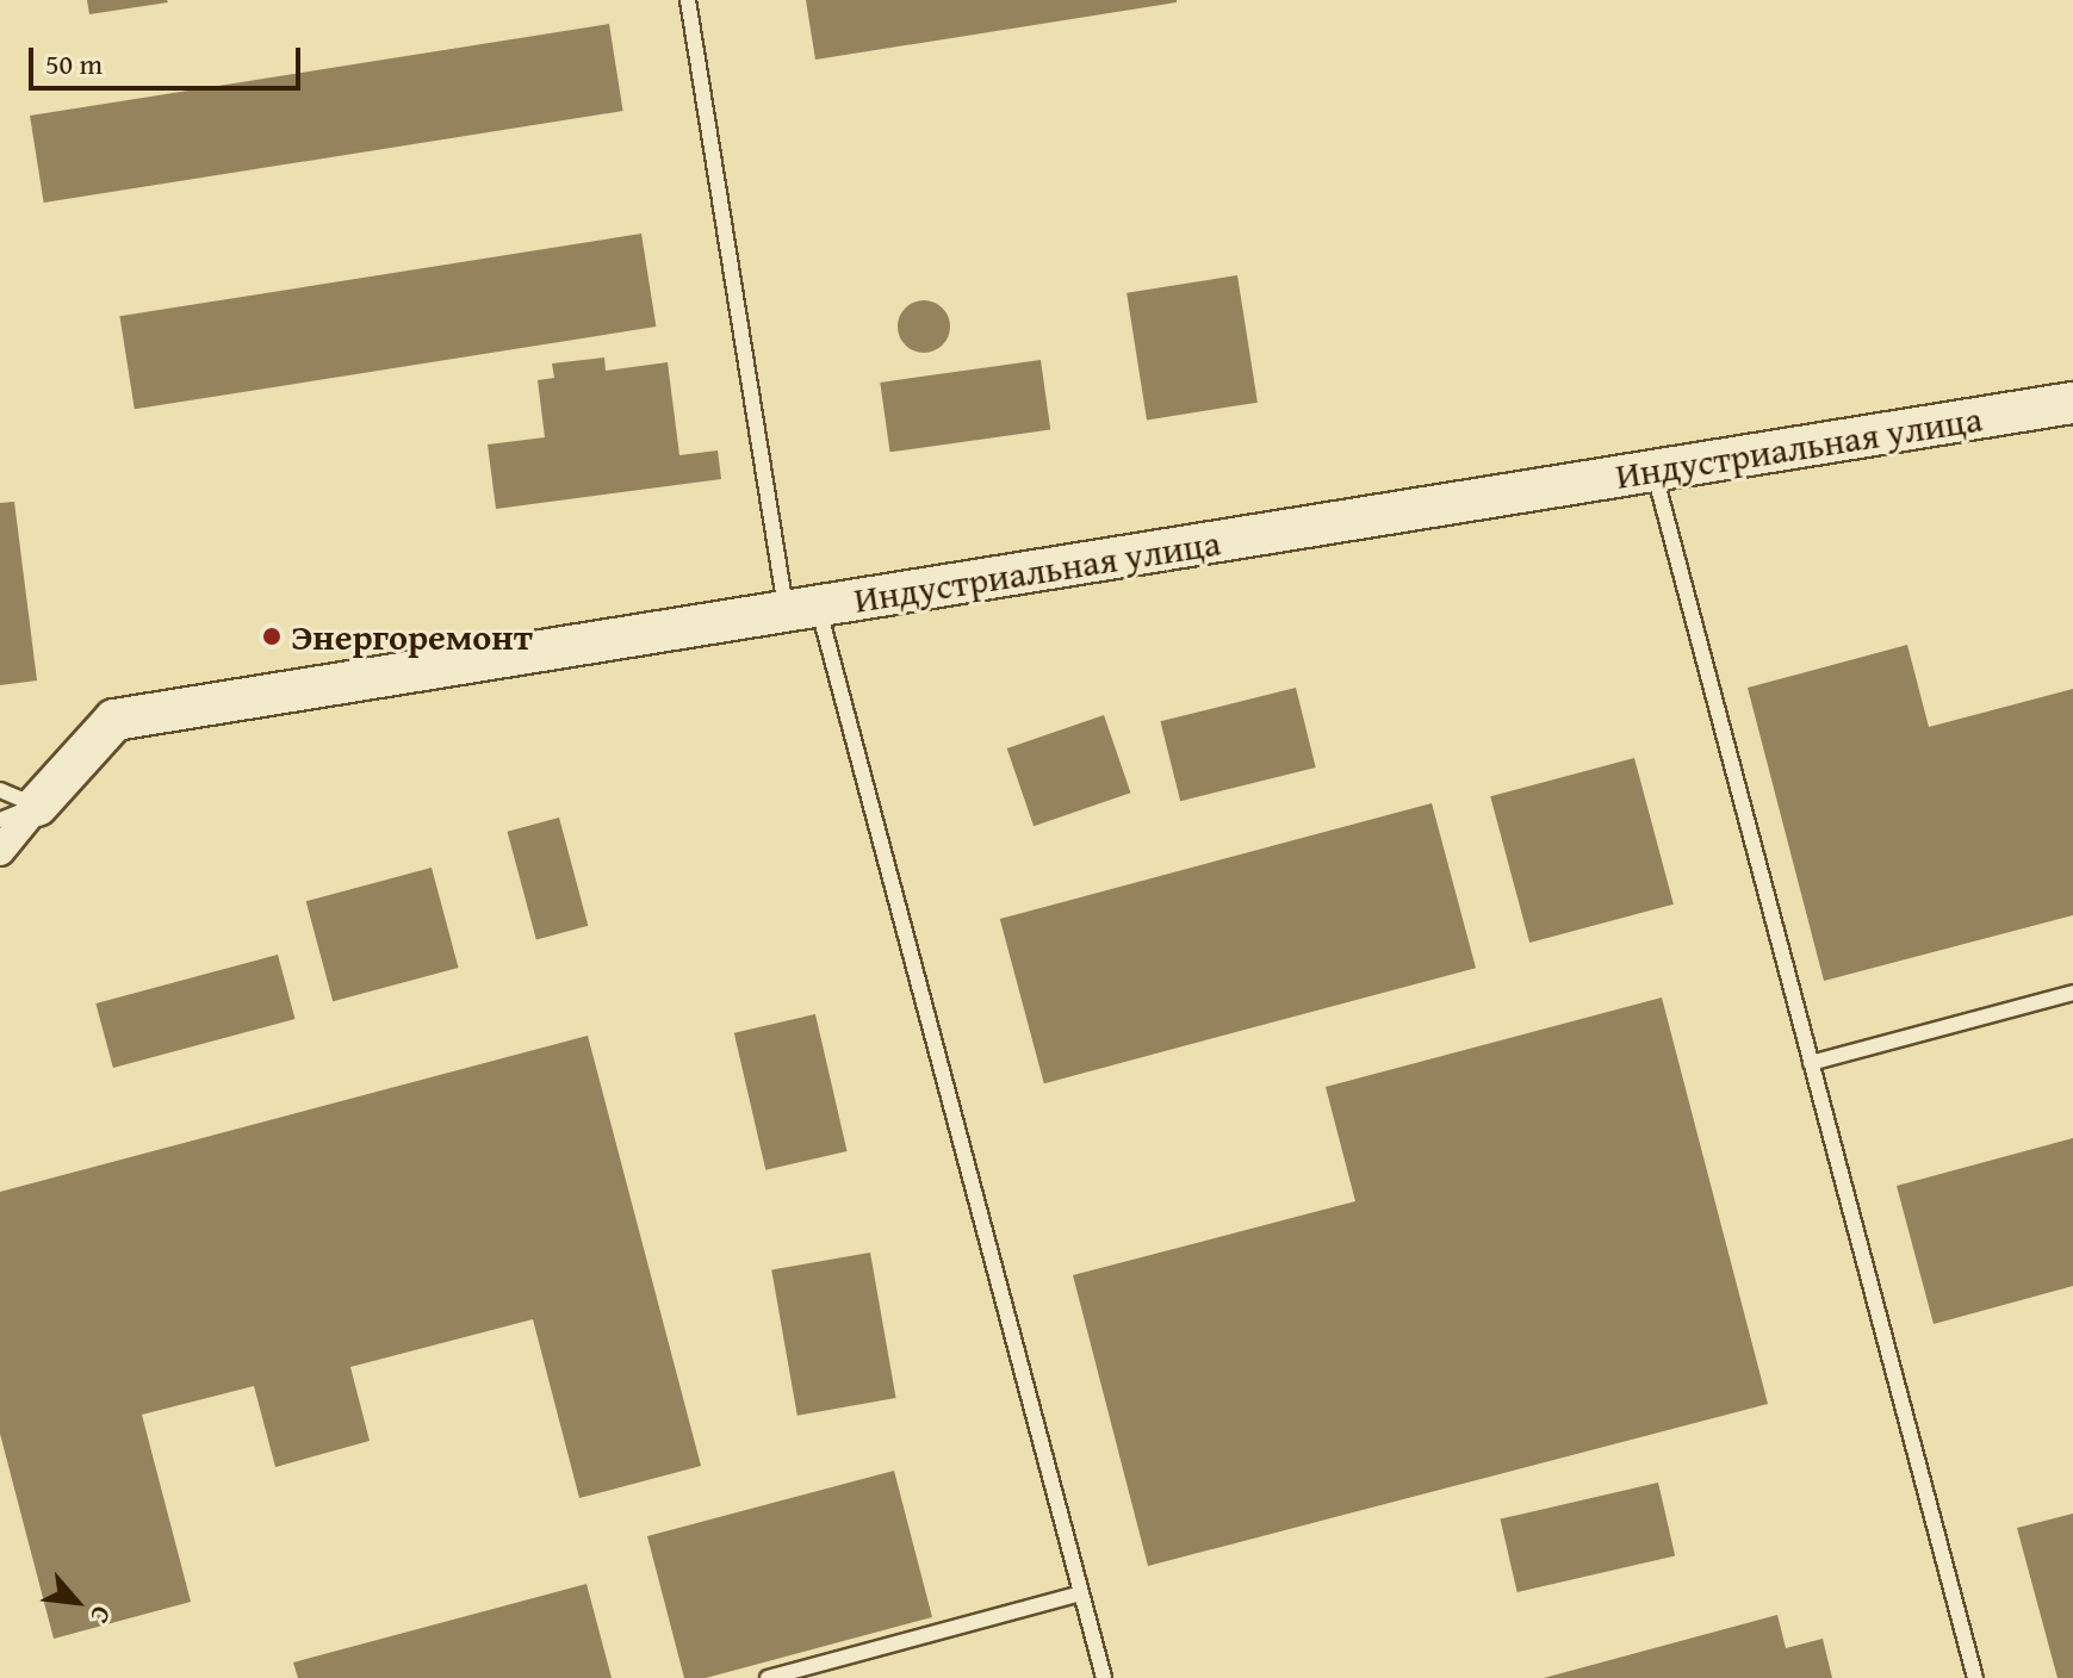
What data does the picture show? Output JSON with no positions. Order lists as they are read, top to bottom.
{
  "streets": {
    "street": ["Индустриальная улица"]
  },
  "places": ["Энергоремонт"],
  "scale_bar": "50 m",
  "north": "bottom right"
}
